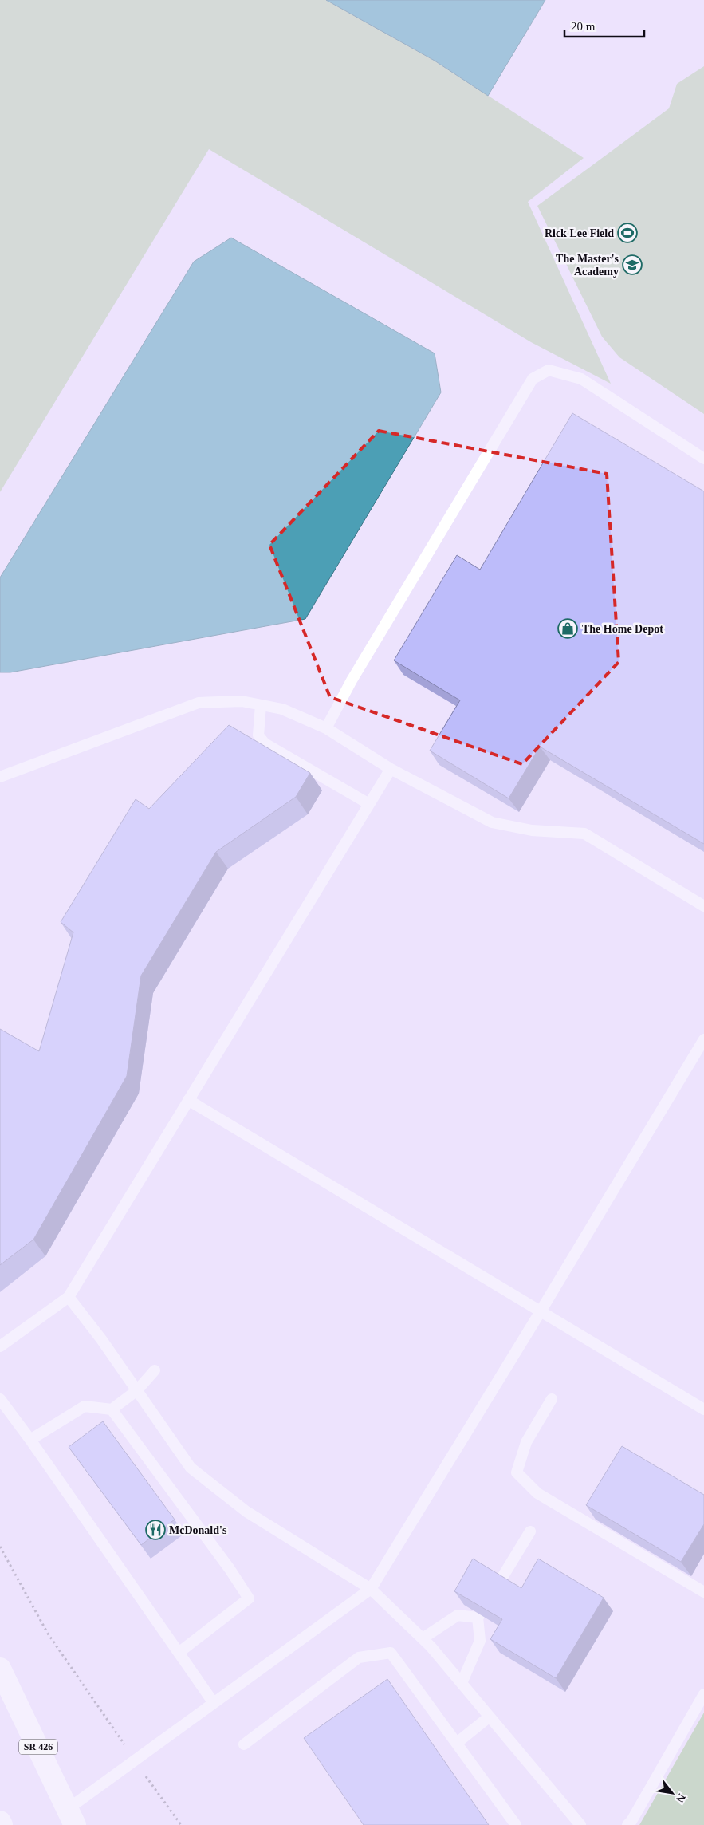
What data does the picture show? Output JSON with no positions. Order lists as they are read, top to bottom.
{
  "streets": {
    "main road": ["SR 426"]
  },
  "places": {
    "sports": ["Rick Lee Field"],
    "school or university": ["The Master's Academy"],
    "shop": ["The Home Depot"],
    "restaurant": ["McDonald's"]
  },
  "scale_bar": "20 m",
  "north": "bottom right"
}
